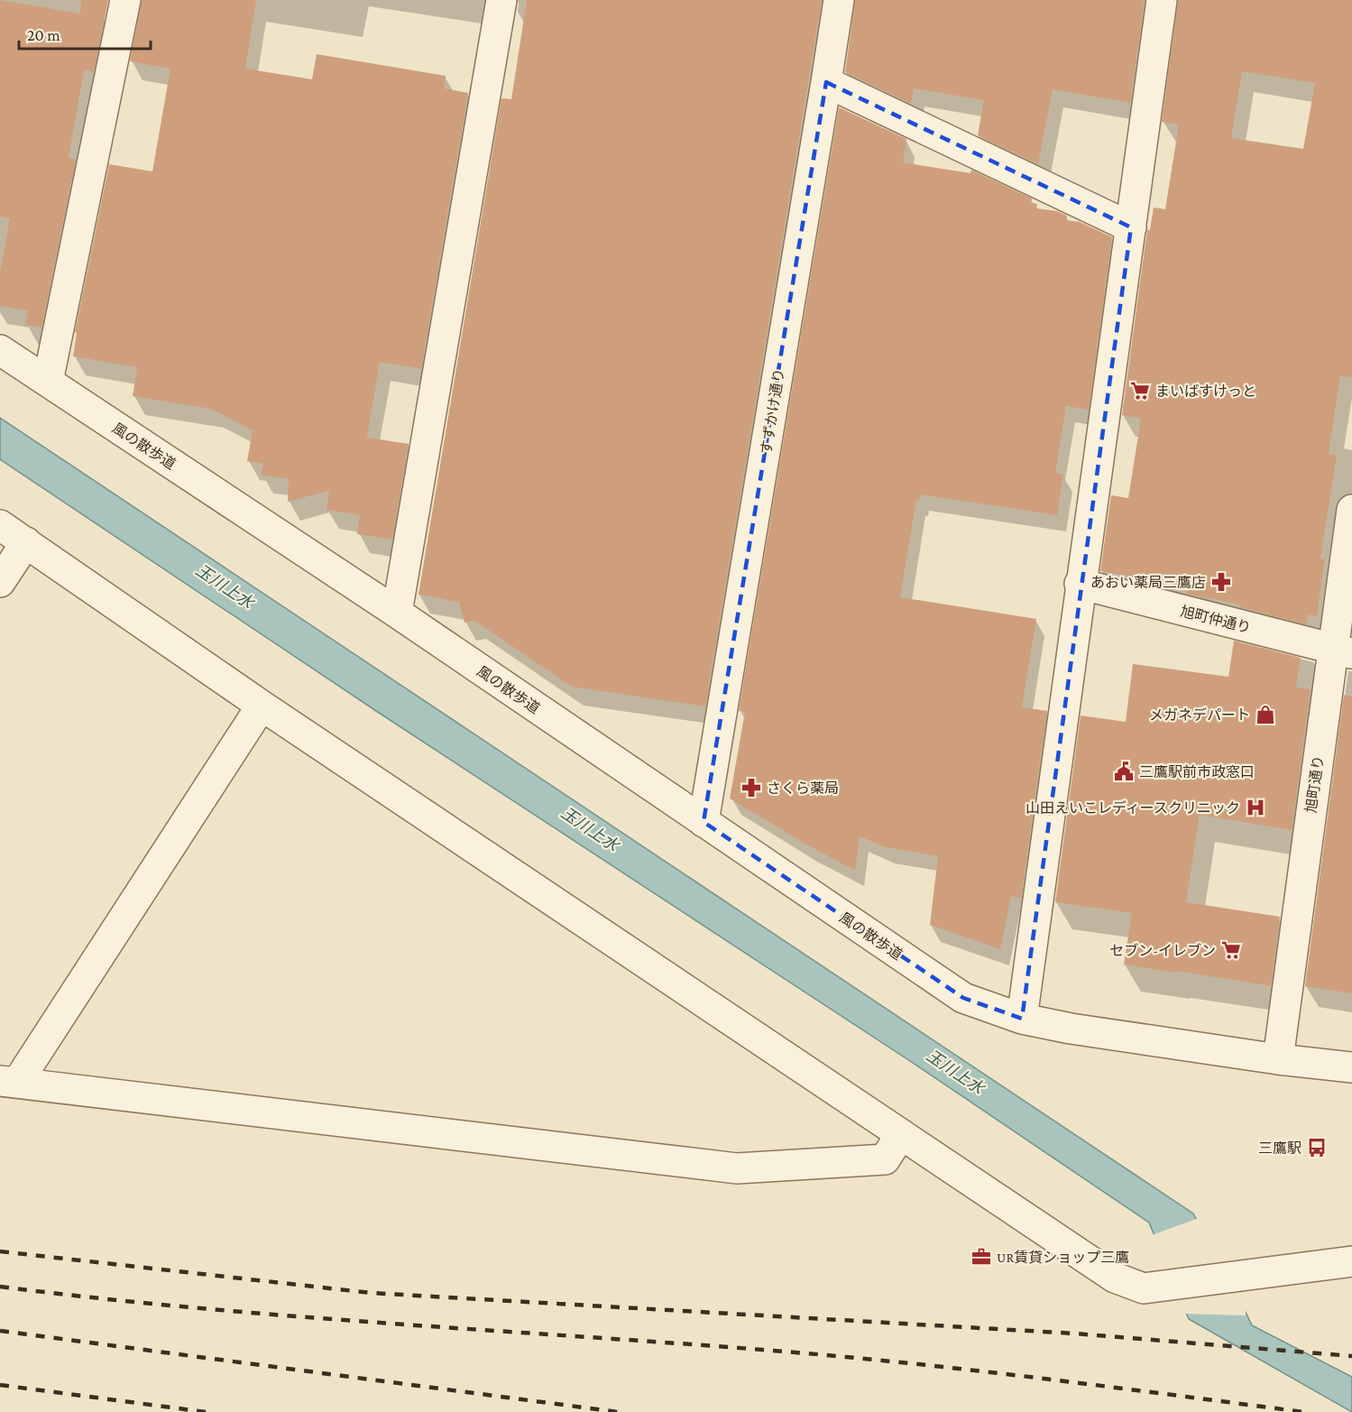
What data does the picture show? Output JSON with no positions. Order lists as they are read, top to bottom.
{
  "streets": {
    "street": [
      "すずかけ通り",
      "風の散歩道",
      "旭町仲通り",
      "旭町通り"
    ]
  },
  "crossings": [
    ["すずかけ通り", "風の散歩道"],
    ["風の散歩道", "旭町通り"],
    ["旭町仲通り", "旭町通り"]
  ],
  "water": ["玉川上水"],
  "places": {
    "supermarket": ["まいばすけっと", "セブン-イレブン"],
    "pharmacy": ["あおい薬局三鷹店", "さくら薬局"],
    "shop": ["メガネデパート"],
    "public building": ["三鷹駅前市政窓口"],
    "hospital": ["山田えいこレディースクリニック"],
    "bus stop": ["三鷹駅"],
    "office": ["UR賃貸ショップ三鷹"]
  },
  "scale_bar": "20 m"
}
